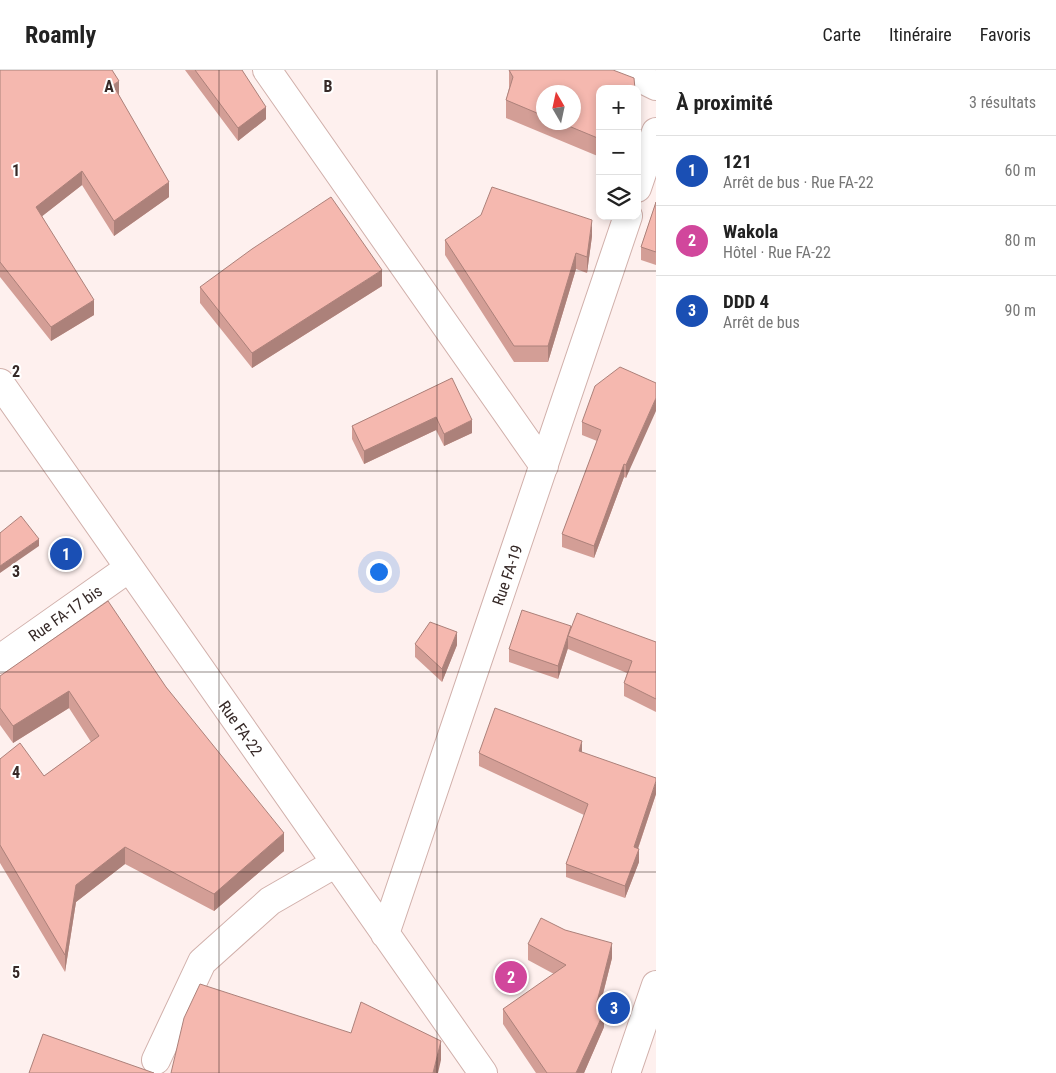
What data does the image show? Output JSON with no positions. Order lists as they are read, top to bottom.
{
  "streets": {
    "street": ["Rue FA-19", "Rue FA-17 bis", "Rue FA-22"]
  },
  "crossings": [
    ["Rue FA-19", "Rue FA-22"],
    ["Rue FA-17 bis", "Rue FA-22"]
  ],
  "north": "top",
  "page": {
    "header": "Roamly",
    "nav": ["Carte", "Itinéraire", "Favoris"],
    "heading": ["À proximité", "3 résultats"],
    "map_buttons": ["+", "−"],
    "list": [
      {
        "mark": "1",
        "name": "121",
        "note": "Arrêt de bus · Rue FA-22",
        "value": "60 m"
      },
      {
        "mark": "2",
        "name": "Wakola",
        "note": "Hôtel · Rue FA-22",
        "value": "80 m"
      },
      {
        "mark": "3",
        "name": "DDD 4",
        "note": "Arrêt de bus",
        "value": "90 m"
      }
    ],
    "pins": ["1", "2", "3"]
  },
  "grid": {
    "columns": ["A", "B"],
    "rows": [
      "1",
      "2",
      "3",
      "4",
      "5"
    ]
  }
}
